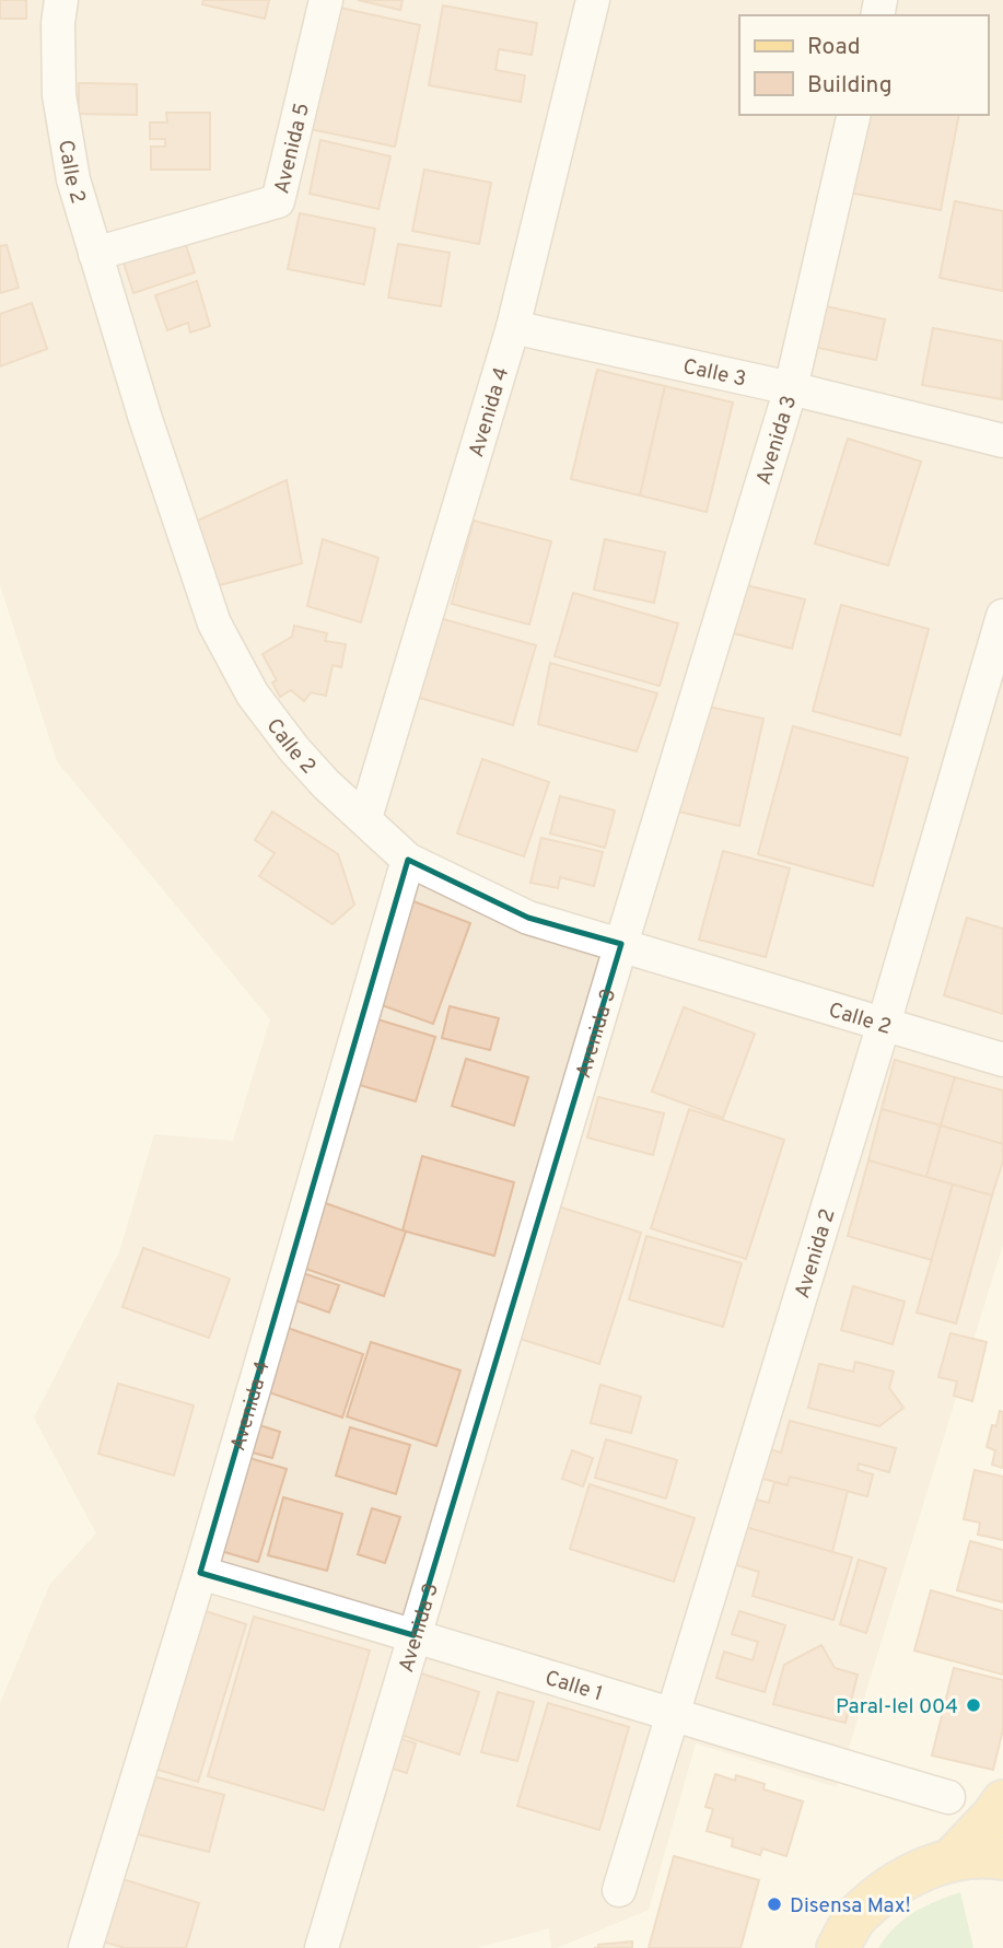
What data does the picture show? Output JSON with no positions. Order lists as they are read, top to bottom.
{
  "streets": {
    "street": [
      "Avenida 5",
      "Calle 2",
      "Calle 3",
      "Avenida 4",
      "Avenida 3",
      "Avenida 2",
      "Calle 1"
    ]
  },
  "crossings": [
    ["Avenida 5", "Calle 2"],
    ["Calle 2", "Avenida 4"],
    ["Calle 2", "Avenida 3"],
    ["Calle 2", "Avenida 2"],
    ["Calle 3", "Avenida 4"],
    ["Calle 3", "Avenida 3"],
    ["Avenida 4", "Calle 1"],
    ["Avenida 3", "Calle 1"],
    ["Avenida 2", "Calle 1"]
  ],
  "places": ["Paral-lel 004", "Disensa Max!"],
  "legend": ["Road", "Building"]
}
